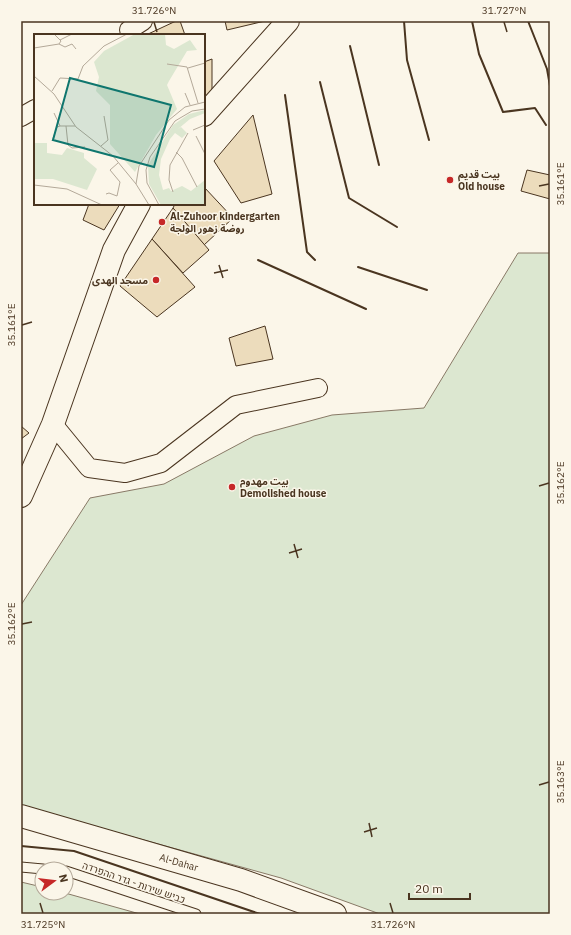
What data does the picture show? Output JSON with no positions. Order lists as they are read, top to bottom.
{
  "streets": {
    "street": ["Al-Dahar"],
    "lane": ["כביש שירות - גדר ההפרדה"]
  },
  "places": [
    "بيت قديم Old house",
    "Al-Zuhoor kindergarten روضة زهور الولجة",
    "مسجد الهدى",
    "بيت مهدوم Demolished house"
  ],
  "scale_bar": "20 m",
  "north": "right",
  "coordinates": [
    "31.726°N",
    "31.727°N",
    "35.161°E",
    "35.162°E",
    "35.163°E",
    "31.725°N"
  ]
}
